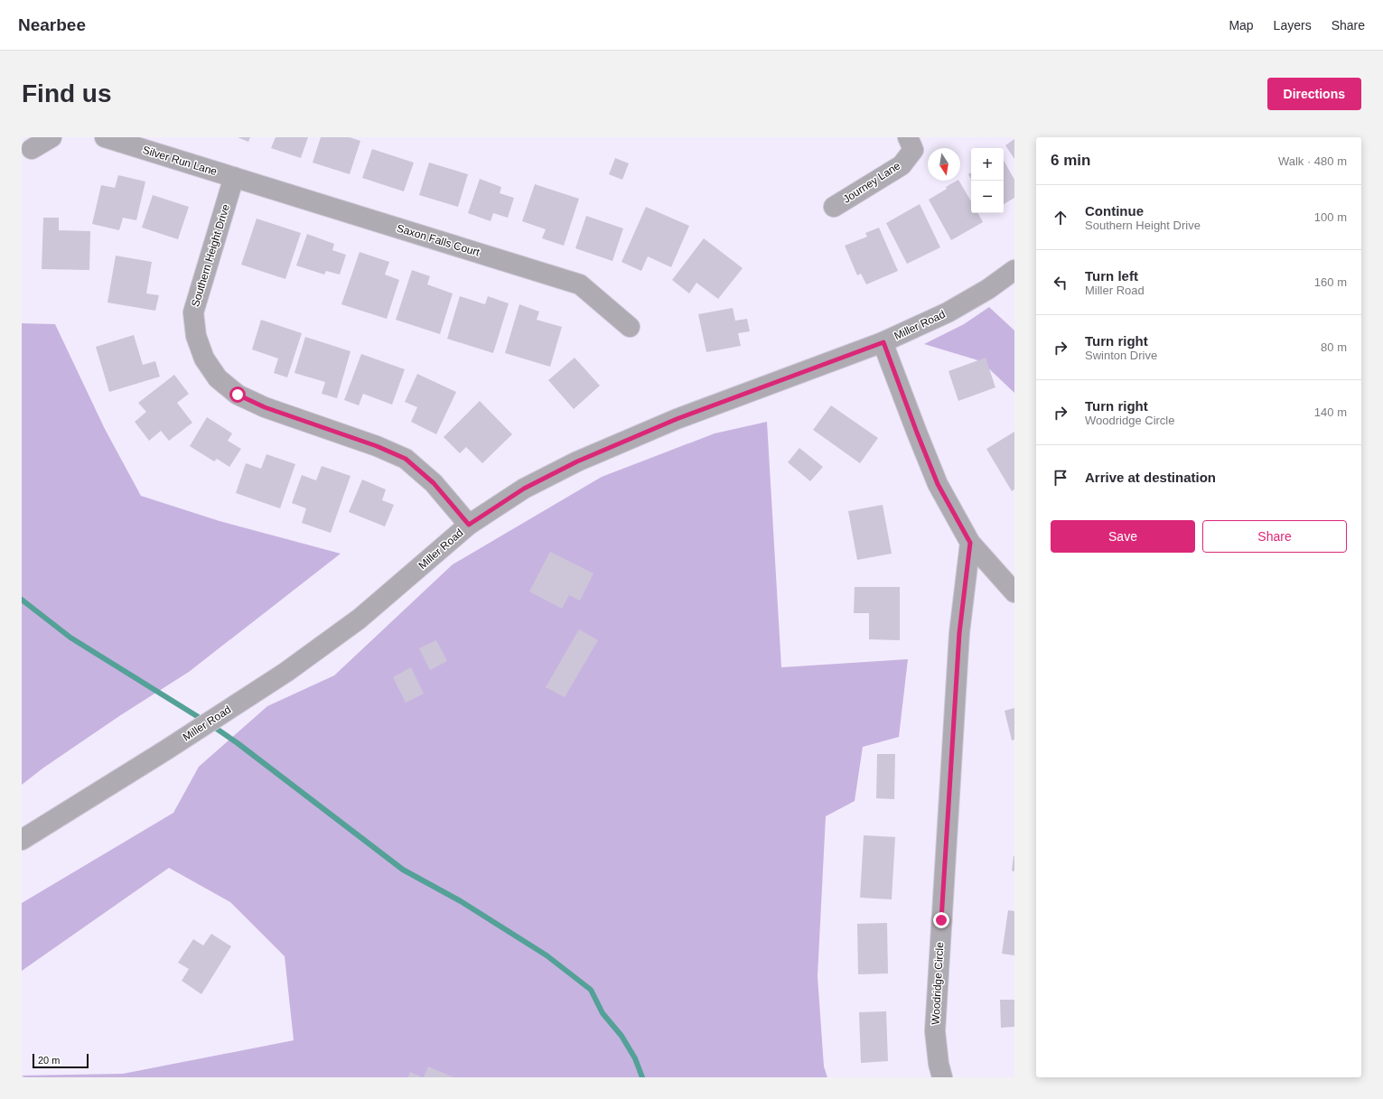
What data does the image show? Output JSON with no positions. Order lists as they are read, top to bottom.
{
  "streets": {
    "street": [
      "Silver Run Lane",
      "Journey Lane",
      "Saxon Falls Court",
      "Southern Height Drive",
      "Miller Road",
      "Woodridge Circle"
    ]
  },
  "crossings": [
    ["Silver Run Lane", "Saxon Falls Court"],
    ["Silver Run Lane", "Southern Height Drive"],
    ["Saxon Falls Court", "Southern Height Drive"],
    ["Southern Height Drive", "Miller Road"]
  ],
  "scale_bar": "20 m",
  "north": "bottom",
  "page": {
    "header": "Nearbee",
    "nav": ["Map", "Layers", "Share"],
    "buttons": [
      "Directions",
      ["Save", "Share"]
    ],
    "title": "Find us",
    "heading": ["6 min", "Walk · 480 m"],
    "map_buttons": ["+", "−"],
    "list": [
      ["Continue", "Southern Height Drive", "100 m"],
      ["Turn left", "Miller Road", "160 m"],
      ["Turn right", "Swinton Drive", "80 m"],
      ["Turn right", "Woodridge Circle", "140 m"],
      "Arrive at destination"
    ],
    "scale": "20 m"
  }
}
